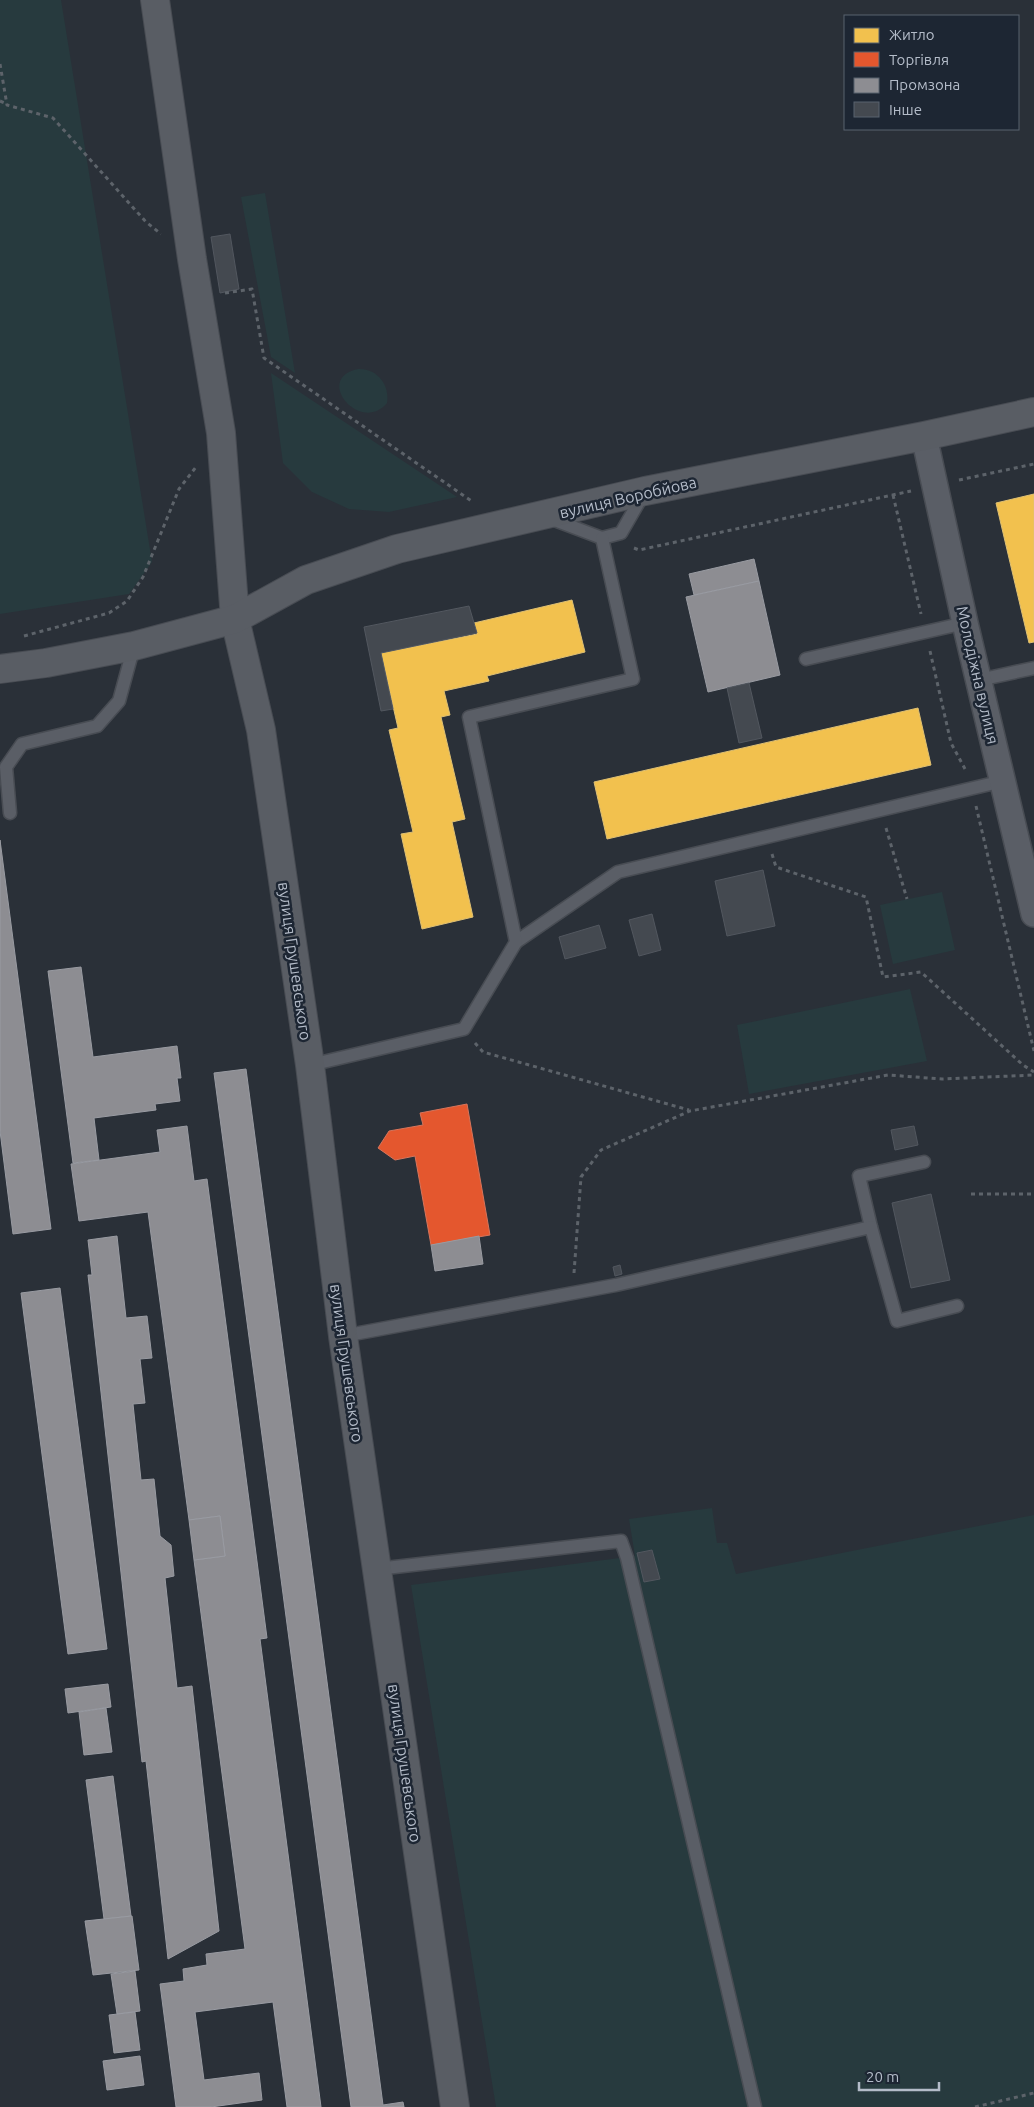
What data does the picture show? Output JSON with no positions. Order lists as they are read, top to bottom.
{
  "streets": {
    "main road": ["вулиця Воробйова", "вулиця Грушевського"],
    "street": ["Молодіжна вулиця"]
  },
  "crossings": [
    ["вулиця Воробйова", "Молодіжна вулиця"],
    ["вулиця Воробйова", "вулиця Грушевського"]
  ],
  "legend": [
    "Житло",
    "Торгівля",
    "Промзона",
    "Інше"
  ],
  "scale_bar": "20 m"
}
